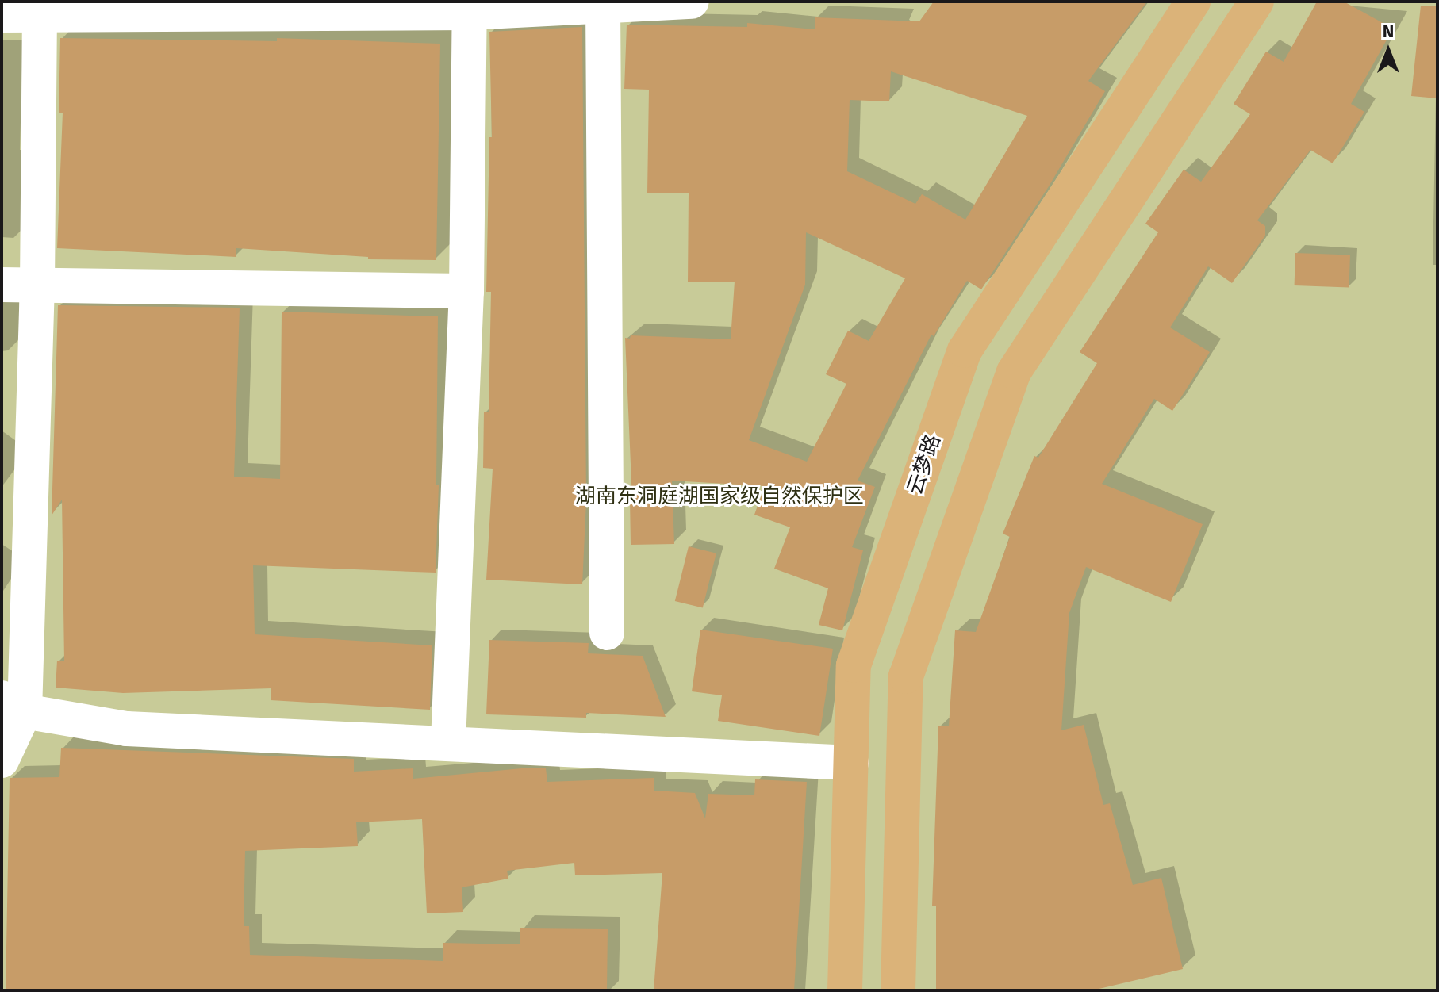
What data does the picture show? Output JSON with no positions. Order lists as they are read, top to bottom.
{
  "streets": {
    "main road": ["云梦路"]
  },
  "parks": ["湖南东洞庭湖国家级自然保护区"],
  "north": "top"
}
